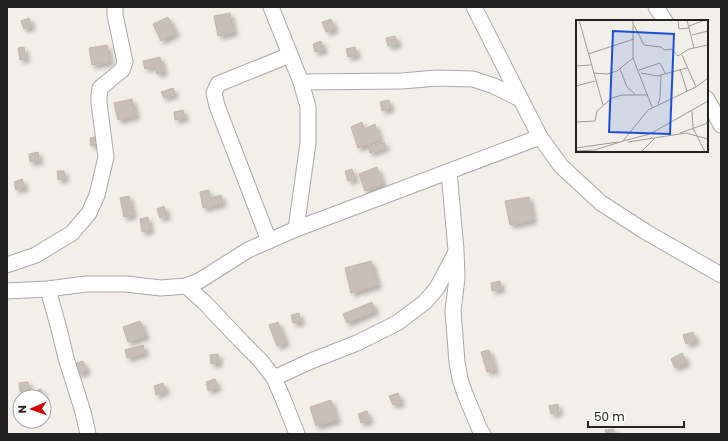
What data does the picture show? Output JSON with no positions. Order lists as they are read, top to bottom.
{
  "scale_bar": "50 m",
  "north": "left"
}
